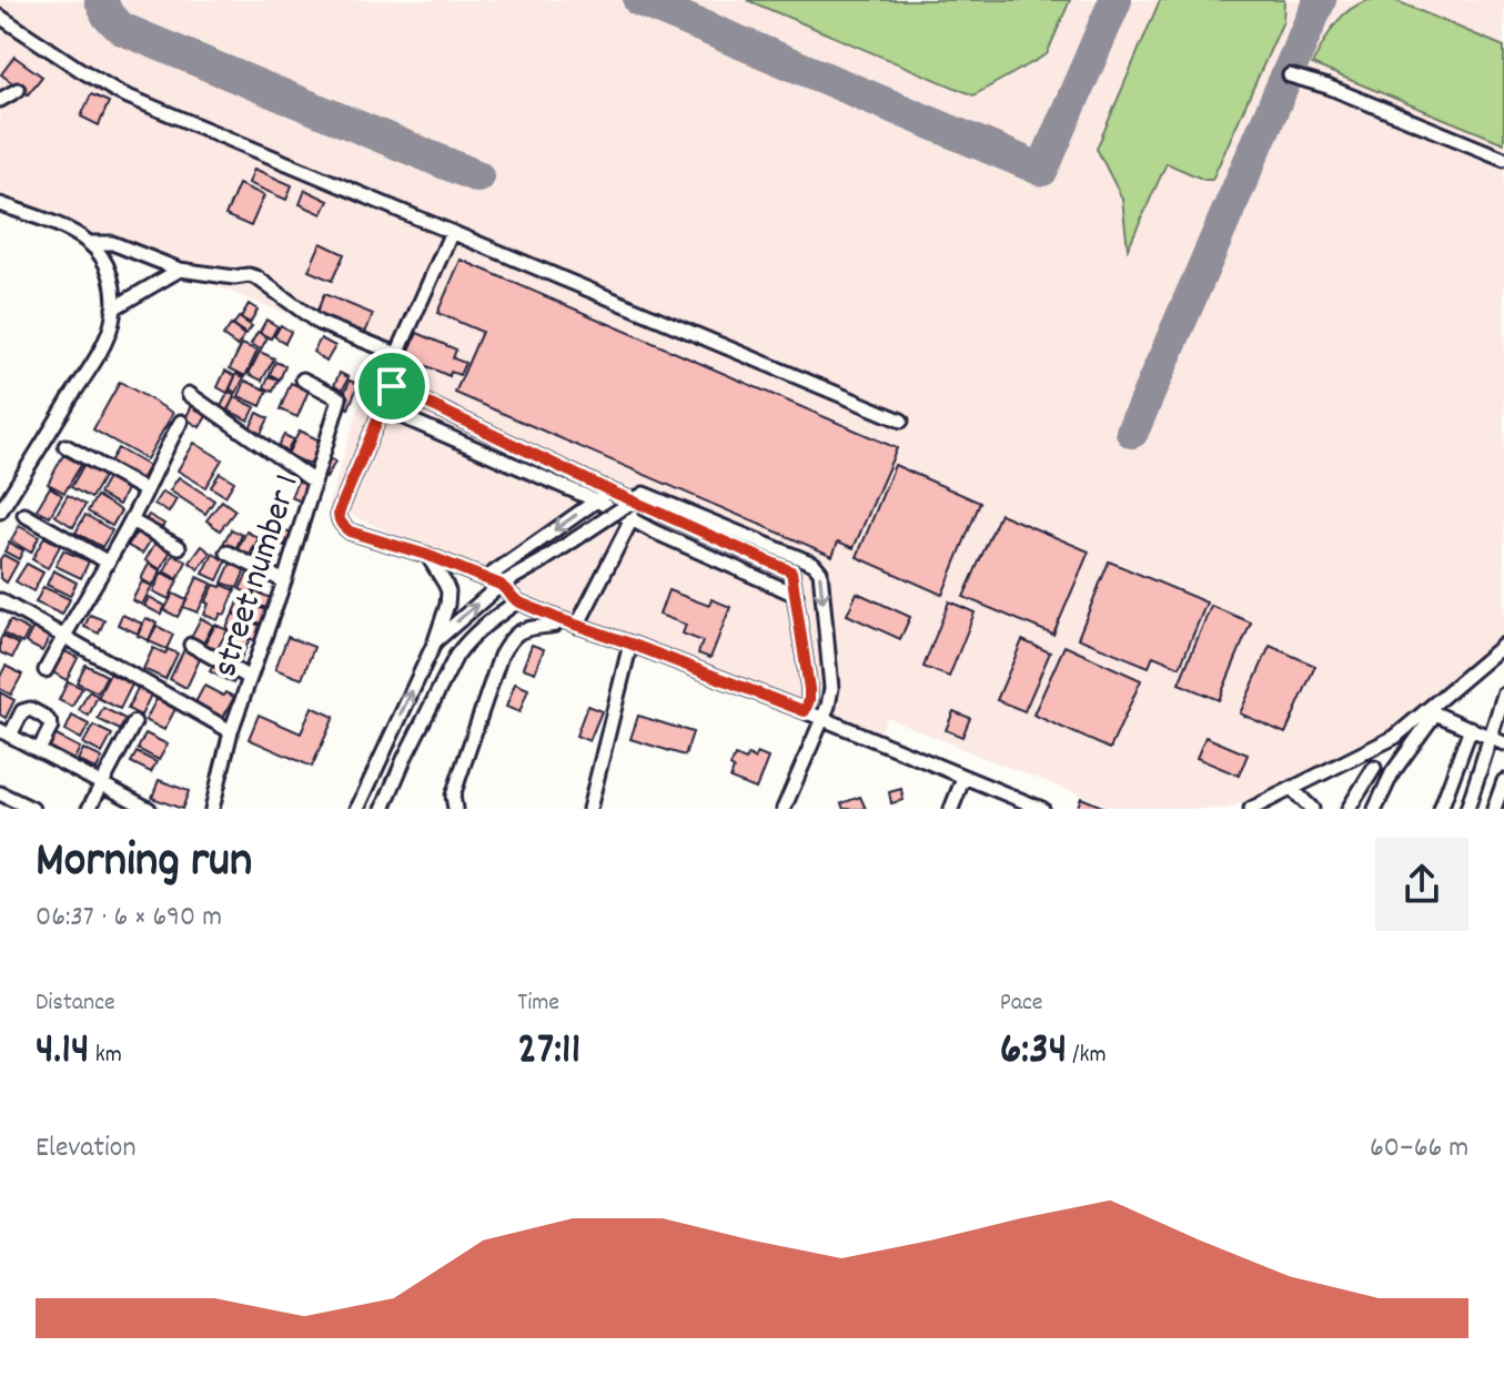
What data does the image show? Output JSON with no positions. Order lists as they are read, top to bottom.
{
  "streets": {
    "street": ["street number 1"]
  },
  "page": {
    "heading": ["Morning run", "06:37 · 6 × 690 m"],
    "stats": [
      ["Distance", "4.14 km"],
      ["Time", "27:11"],
      ["Pace", "6:34 /km"]
    ],
    "chart": ["Elevation", "60–66 m"]
  }
}
